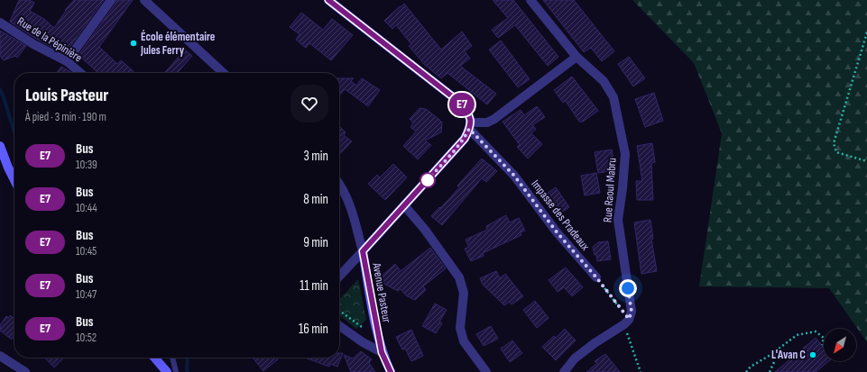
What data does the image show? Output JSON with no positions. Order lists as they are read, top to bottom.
{
  "streets": {
    "main road": ["Avenue Pasteur"],
    "street": ["Rue de la Pépinière", "Rue Raoul Mabru", "Impasse des Pradeaux"]
  },
  "places": ["École élémentaire Jules Ferry", "L'Avan C"],
  "lines": ["bus line E7"],
  "north": "bottom left",
  "page": {
    "on_map": "E7",
    "heading": ["Louis Pasteur", "À pied · 3 min · 190 m"],
    "list": [
      {
        "mark": "E7",
        "name": "Bus",
        "note": "10:39",
        "value": "3 min"
      },
      {
        "mark": "E7",
        "name": "Bus",
        "note": "10:44",
        "value": "8 min"
      },
      {
        "mark": "E7",
        "name": "Bus",
        "note": "10:45",
        "value": "9 min"
      },
      {
        "mark": "E7",
        "name": "Bus",
        "note": "10:47",
        "value": "11 min"
      },
      {
        "mark": "E7",
        "name": "Bus",
        "note": "10:52",
        "value": "16 min"
      }
    ]
  }
}
